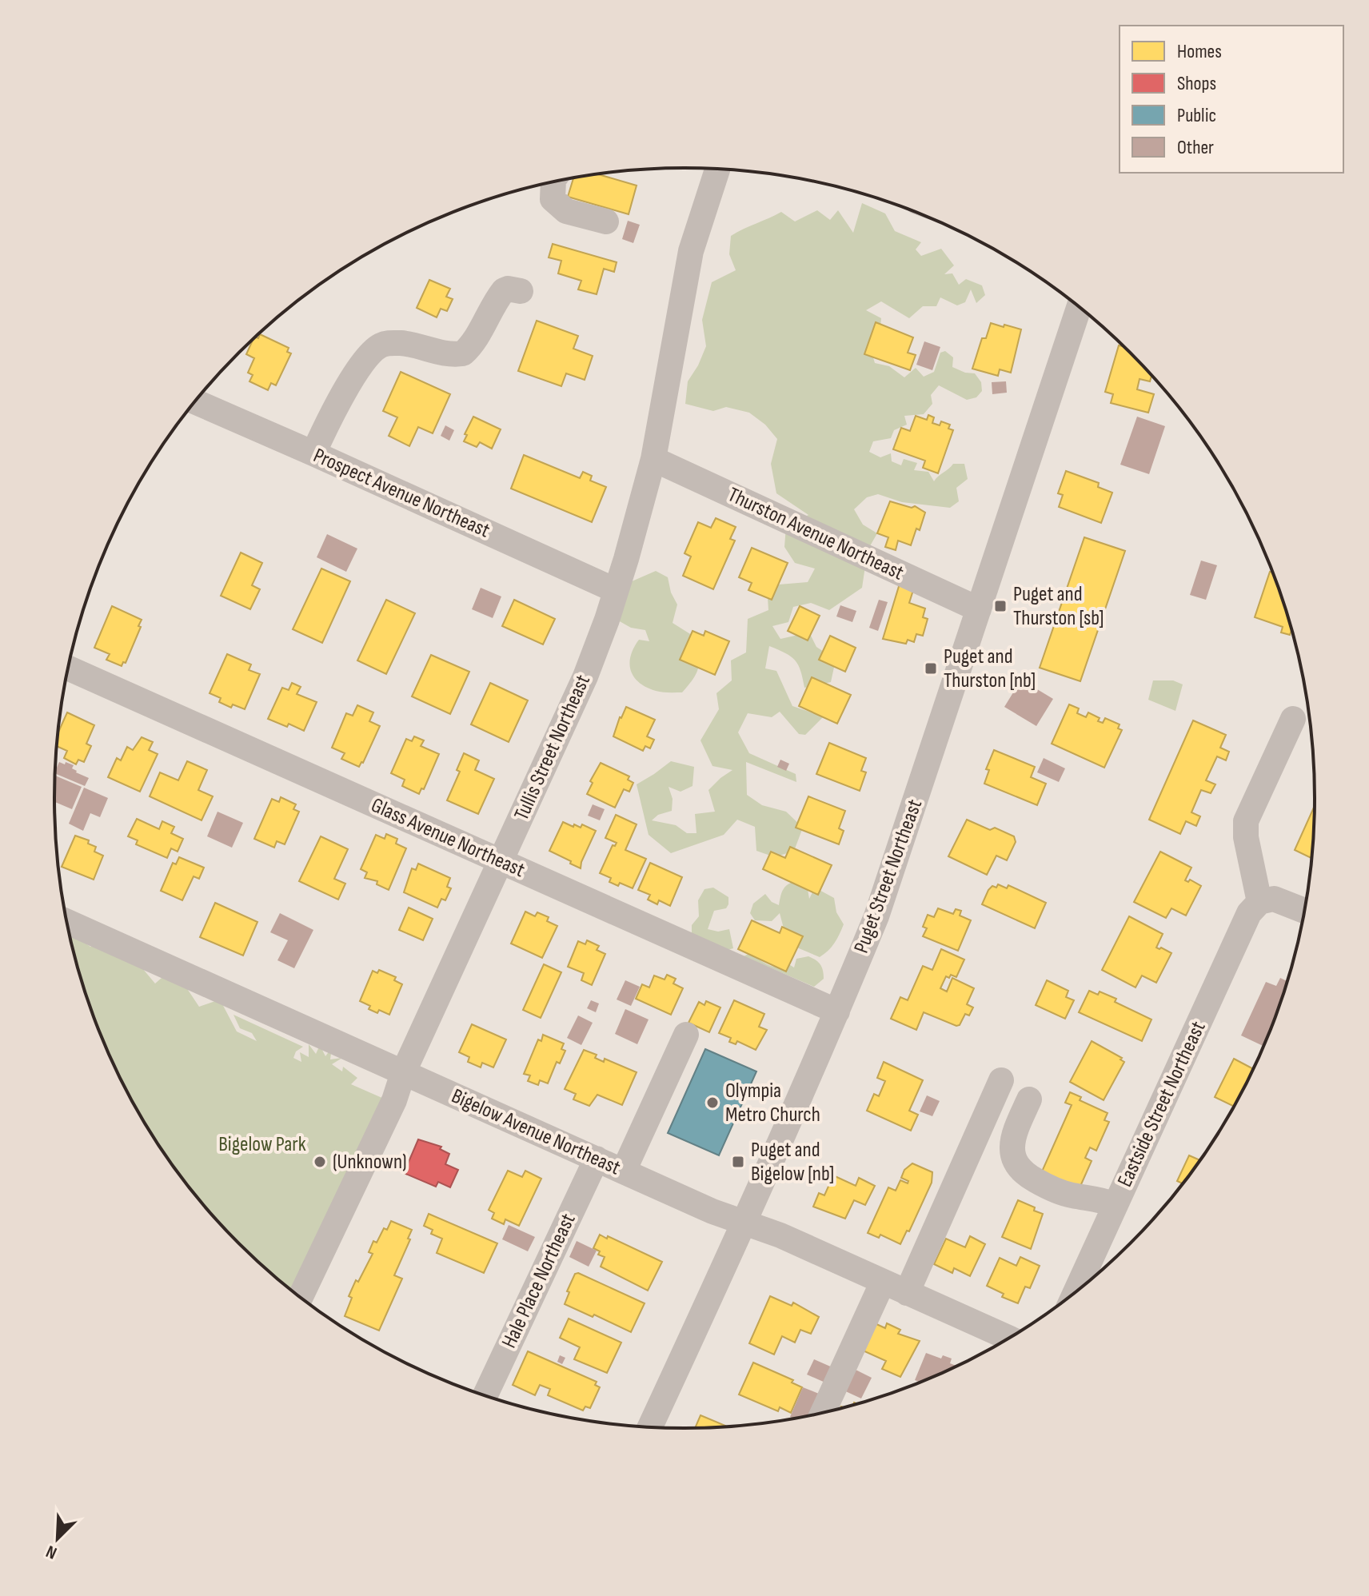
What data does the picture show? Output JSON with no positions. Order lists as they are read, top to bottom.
{
  "streets": {
    "street": [
      "Prospect Avenue Northeast",
      "Thurston Avenue Northeast",
      "Tullis Street Northeast",
      "Glass Avenue Northeast",
      "Puget Street Northeast",
      "Eastside Street Northeast",
      "Bigelow Avenue Northeast",
      "Hale Place Northeast"
    ]
  },
  "crossings": [
    ["Prospect Avenue Northeast", "Tullis Street Northeast"],
    ["Thurston Avenue Northeast", "Tullis Street Northeast"],
    ["Thurston Avenue Northeast", "Puget Street Northeast"],
    ["Tullis Street Northeast", "Glass Avenue Northeast"],
    ["Tullis Street Northeast", "Bigelow Avenue Northeast"],
    ["Glass Avenue Northeast", "Puget Street Northeast"],
    ["Puget Street Northeast", "Bigelow Avenue Northeast"],
    ["Bigelow Avenue Northeast", "Hale Place Northeast"]
  ],
  "parks": ["Bigelow Park"],
  "places": {
    "transit": ["Puget and Thurston [sb]", "Puget and Thurston [nb]", "Puget and Bigelow [nb]"],
    "other": ["Olympia Metro Church", "(Unknown)"]
  },
  "legend": [
    "Homes",
    "Shops",
    "Public",
    "Other"
  ],
  "north": "bottom left"
}
